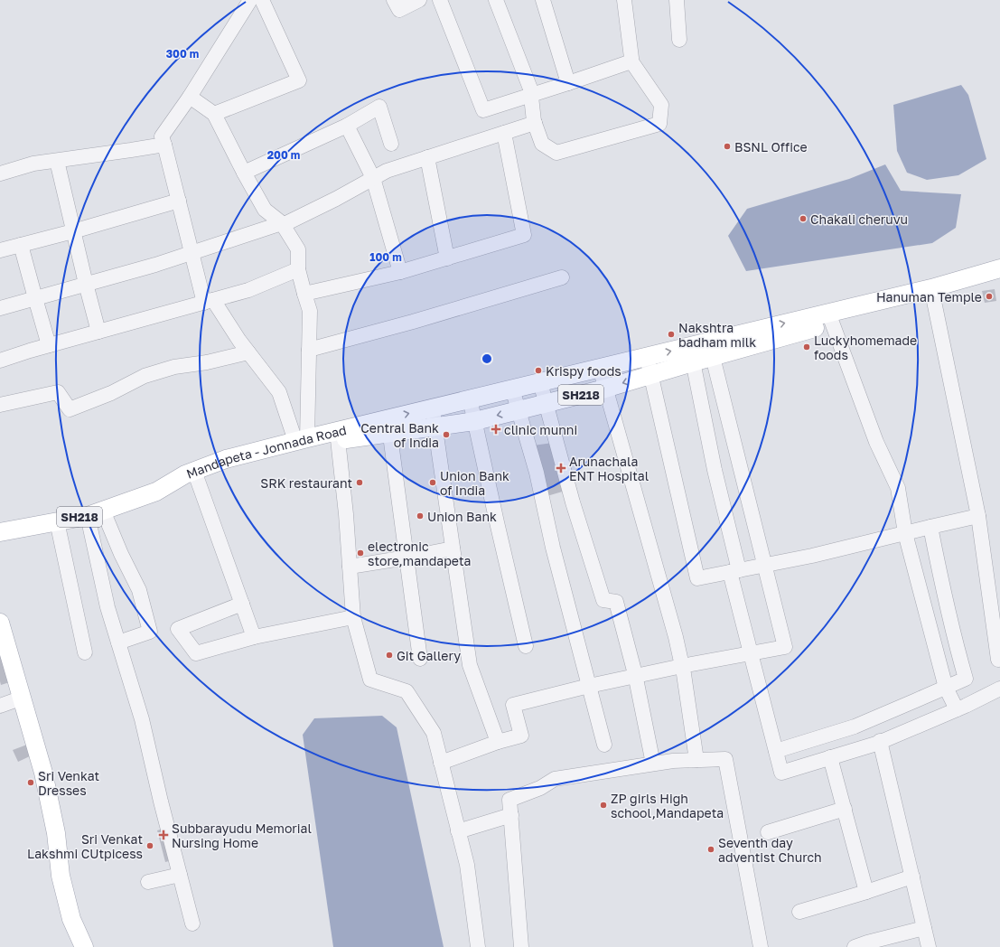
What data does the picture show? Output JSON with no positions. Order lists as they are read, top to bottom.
{
  "streets": {
    "main road": ["SH218", "Mandapeta - Jonnada Road"]
  },
  "crossings": [
    ["SH218", "Mandapeta - Jonnada Road"]
  ],
  "places": {
    "other": [
      "BSNL Office",
      "Chakali cheruvu",
      "Hanuman Temple",
      "Nakshtra badham milk",
      "Luckyhomemade foods",
      "Krispy foods",
      "Central Bank of India",
      "SRK restaurant",
      "Union Bank of India",
      "Union Bank",
      "electronic store,mandapeta",
      "Git Gallery",
      "Sri Venkat Dresses",
      "ZP girls High school,Mandapeta",
      "Sri Venkat Lakshmi CUtpicess",
      "Seventh day adventist Church"
    ],
    "health": ["clinic munni", "Arunachala ENT Hospital", "Subbarayudu Memorial Nursing Home"]
  },
  "rings": ["300 m", "200 m", "100 m"]
}
